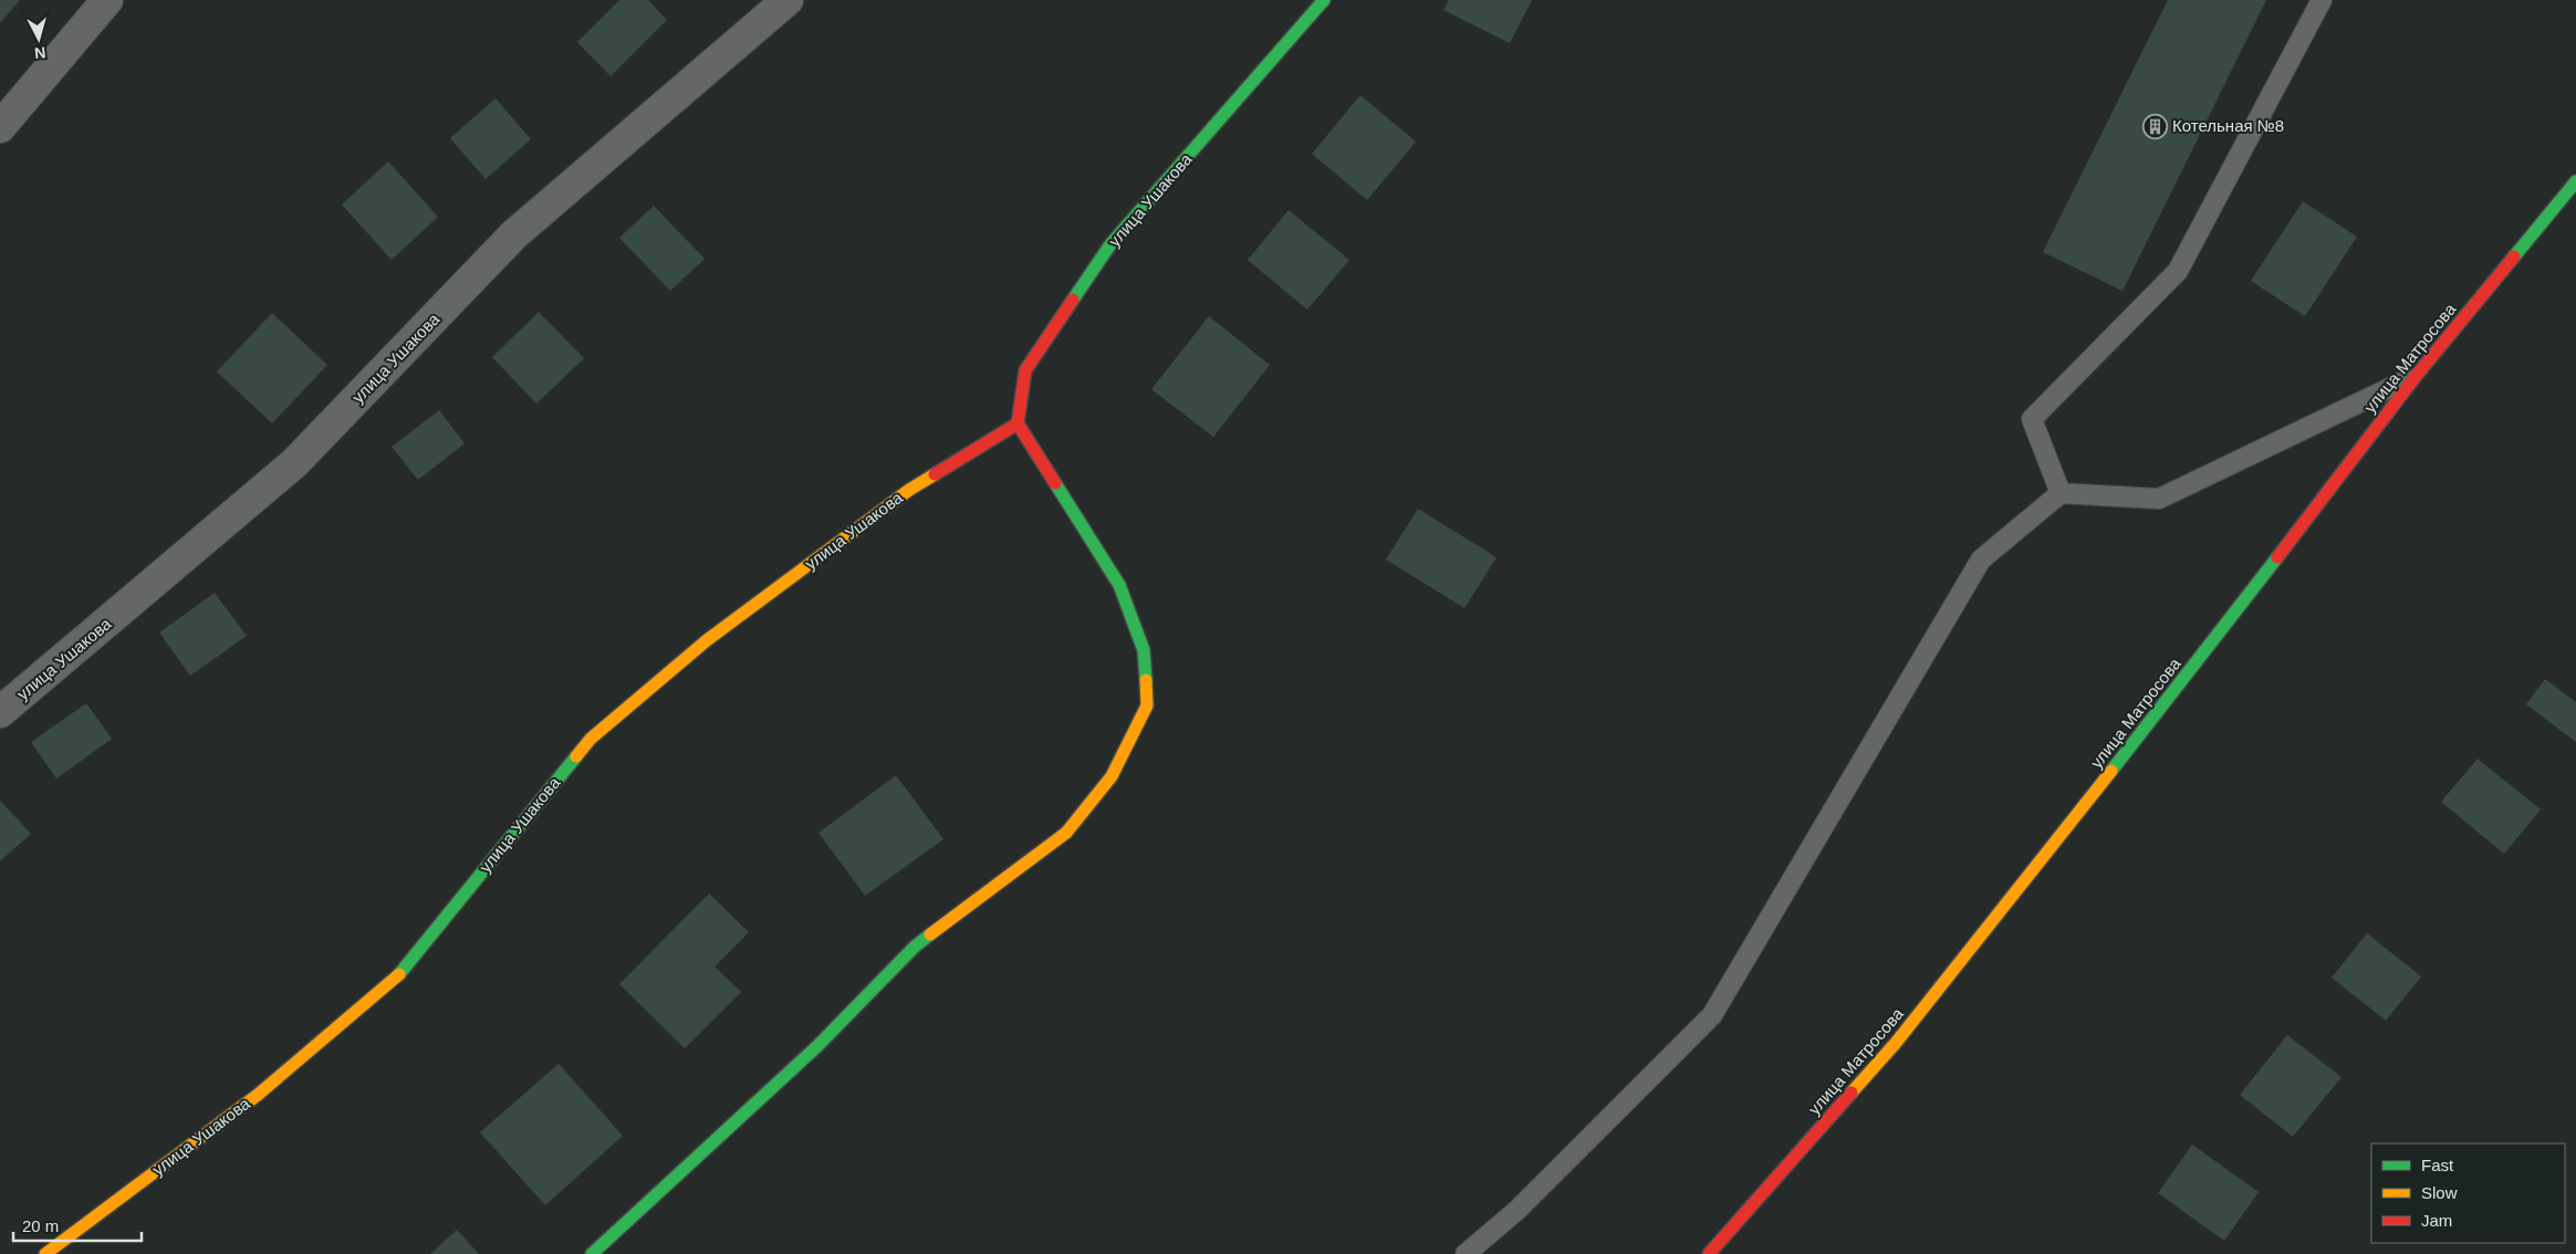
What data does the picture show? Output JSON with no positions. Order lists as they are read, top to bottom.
{
  "streets": {
    "street": ["улица Ушакова", "улица Матросова"]
  },
  "places": {
    "building": ["Котельная №8"]
  },
  "legend": ["Fast", "Slow", "Jam"],
  "scale_bar": "20 m",
  "north": "bottom"
}
